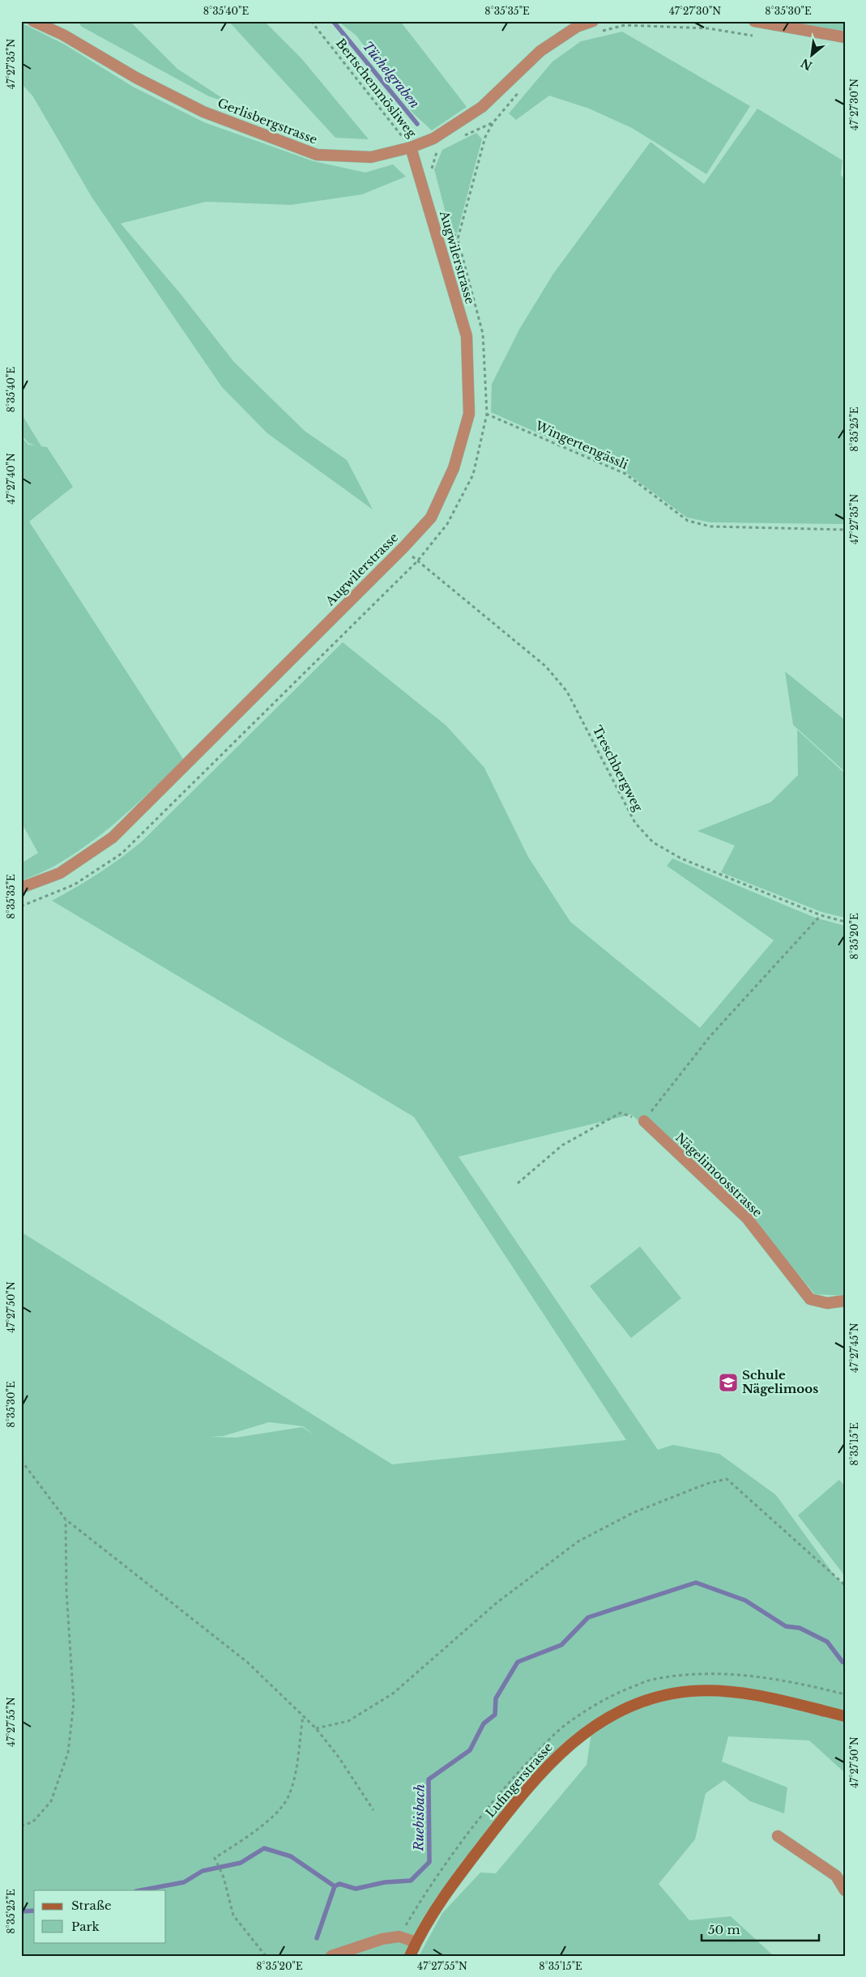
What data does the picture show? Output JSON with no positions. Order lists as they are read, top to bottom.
{
  "streets": {
    "main road": ["Lufingerstrasse"],
    "street": ["Gerlisbergstrasse", "Augwilerstrasse", "Nägelimoosstrasse"],
    "path": ["Bertschenmösliweg", "Wingertengässli", "Treschbergweg"]
  },
  "crossings": [
    ["Bertschenmösliweg", "Gerlisbergstrasse"],
    ["Bertschenmösliweg", "Augwilerstrasse"],
    ["Gerlisbergstrasse", "Augwilerstrasse"],
    ["Augwilerstrasse", "Wingertengässli"]
  ],
  "water": ["Tüchelgraben", "Ruebisbach"],
  "places": {
    "school or university": ["Schule Nägelimoos"]
  },
  "legend": ["Straße", "Park"],
  "scale_bar": "50 m",
  "north": "bottom left",
  "coordinates": [
    "8°35'40\"E",
    "8°35'35\"E",
    "47°27'30\"N",
    "8°35'30\"E",
    "47°27'35\"N",
    "8°35'25\"E",
    "47°27'40\"N",
    "8°35'20\"E",
    "47°27'50\"N",
    "47°27'45\"N",
    "8°35'15\"E",
    "47°27'55\"N"
  ]
}
